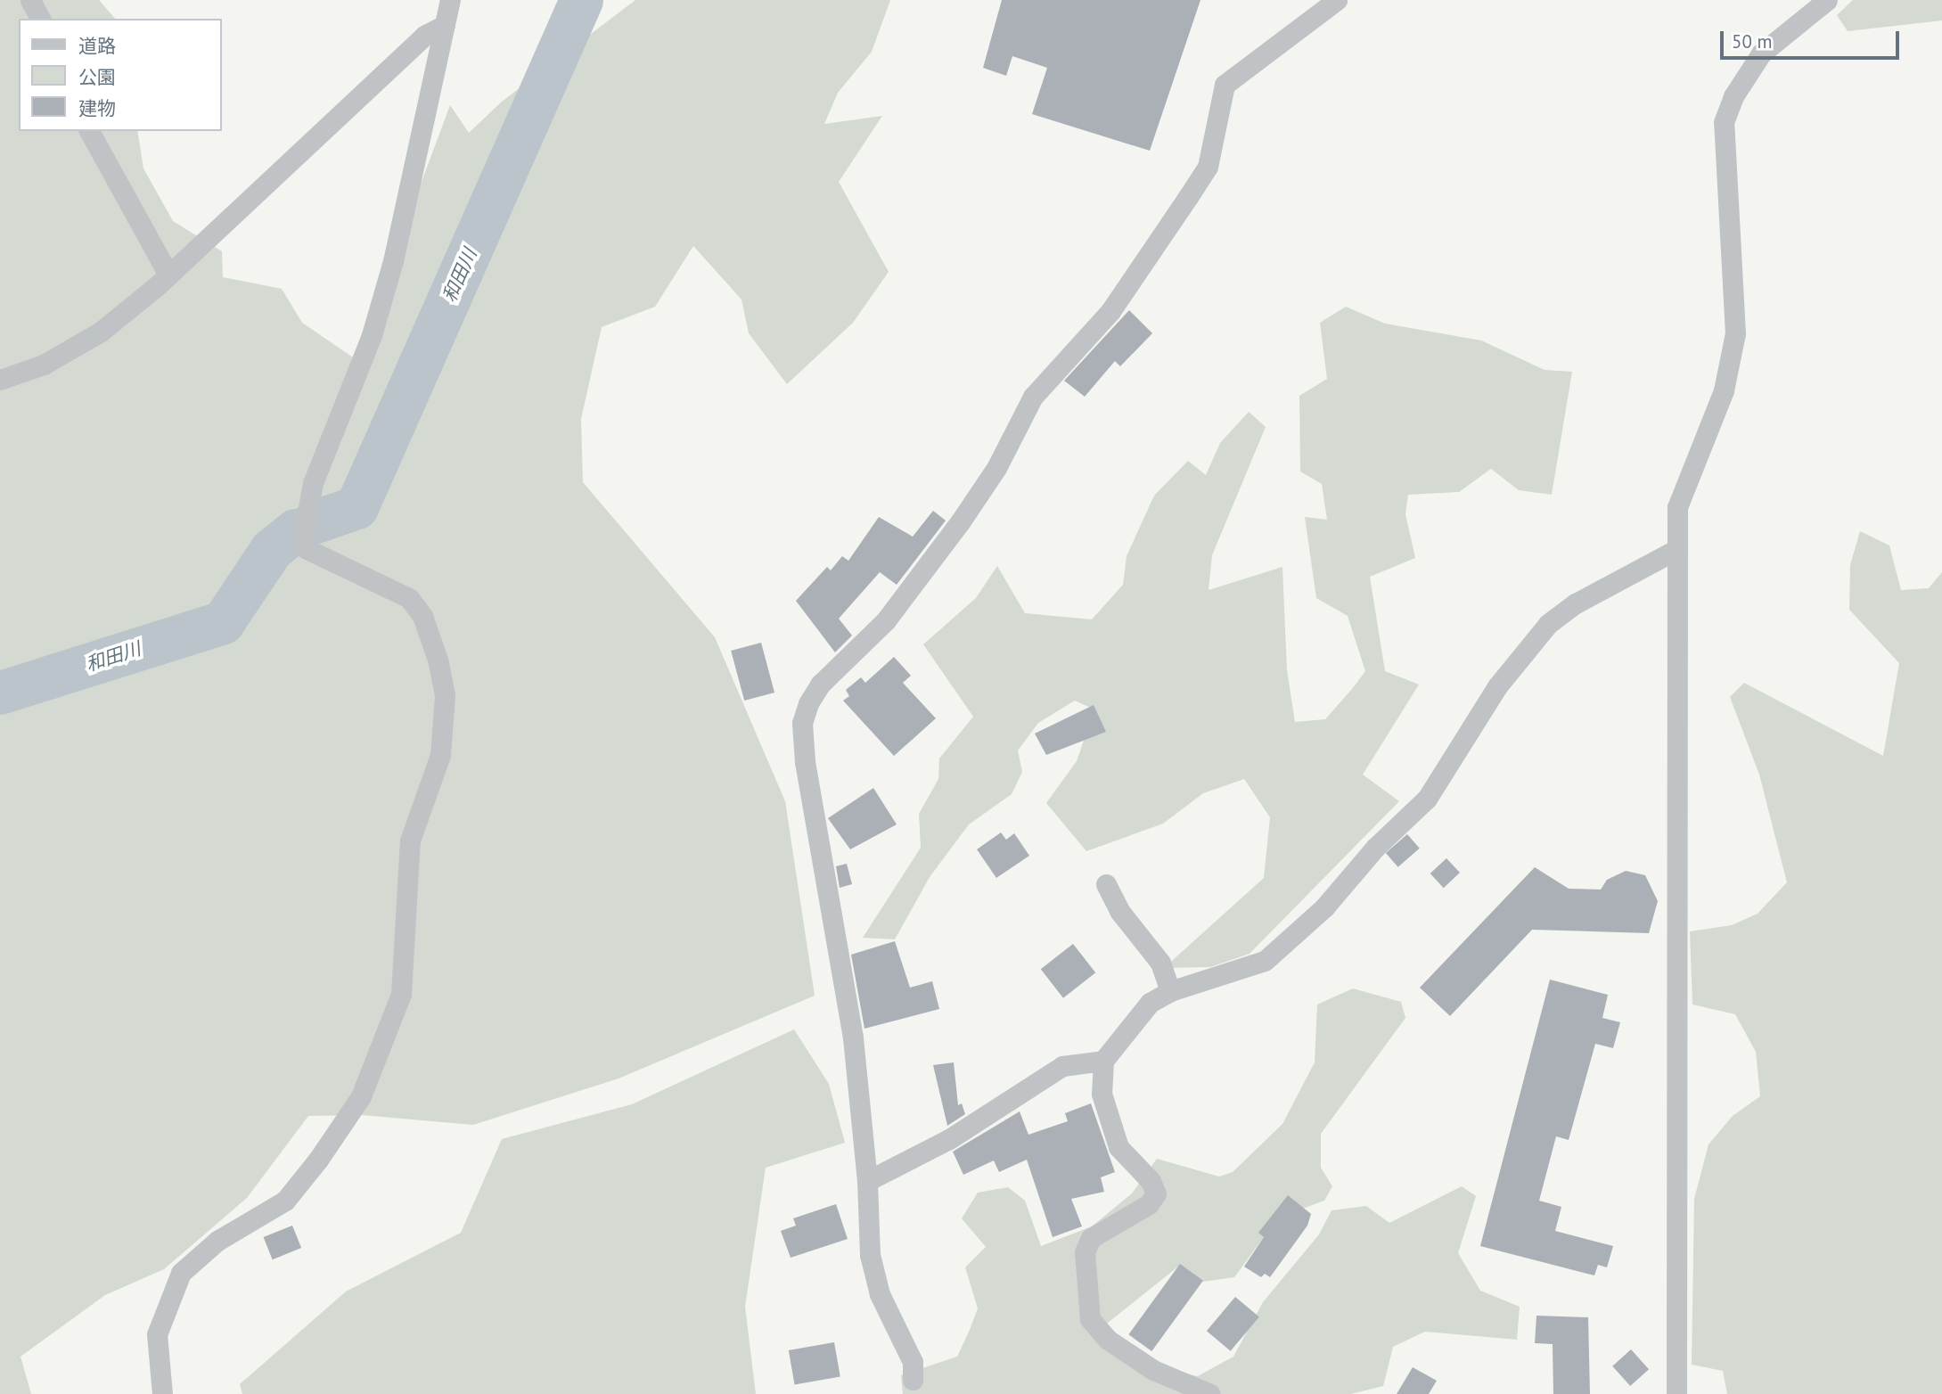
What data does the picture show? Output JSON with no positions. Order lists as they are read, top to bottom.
{
  "water": ["和田川"],
  "legend": ["道路", "公園", "建物"],
  "scale_bar": "50 m"
}
